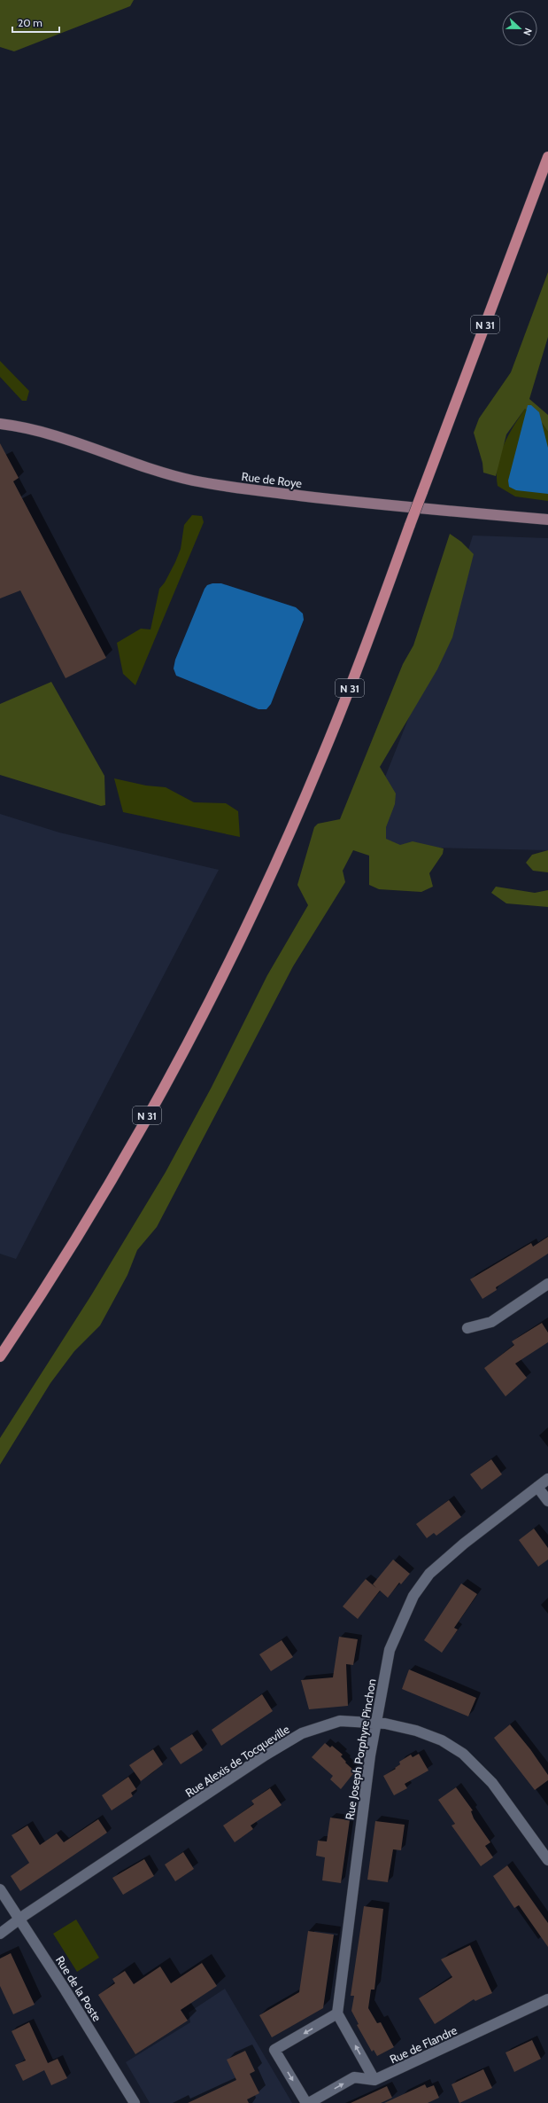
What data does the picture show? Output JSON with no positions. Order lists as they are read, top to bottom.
{
  "streets": {
    "main road": ["N 31", "Rue de Roye"],
    "street": [
      "Rue Joseph Porphyre Pinchon",
      "Rue Alexis de Tocqueville",
      "Rue de la Poste",
      "Rue de Flandre"
    ]
  },
  "crossings": [
    ["Rue Joseph Porphyre Pinchon", "Rue Alexis de Tocqueville"],
    ["Rue Alexis de Tocqueville", "Rue de la Poste"]
  ],
  "scale_bar": "20 m",
  "north": "right"
}
